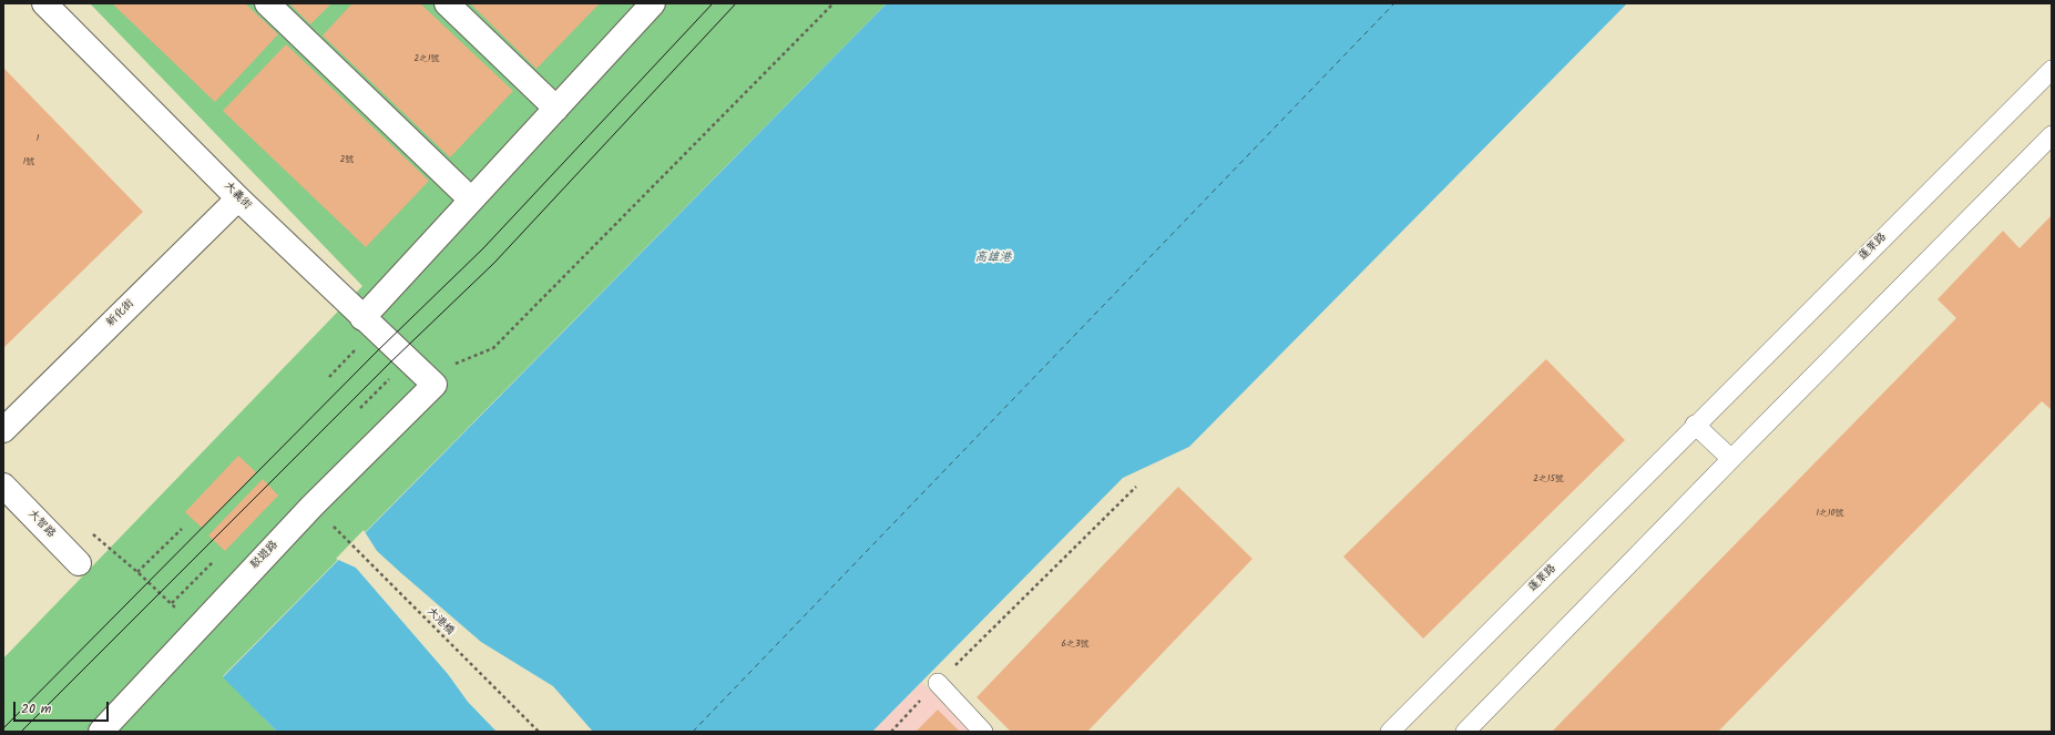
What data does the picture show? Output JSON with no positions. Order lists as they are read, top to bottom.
{
  "streets": {
    "street": [
      "大義街",
      "新化街",
      "大智路",
      "駁遊路"
    ],
    "lane": ["蓬萊路"],
    "path": ["大港橋"]
  },
  "crossings": [
    ["大義街", "新化街"],
    ["大義街", "駁遊路"]
  ],
  "water": ["高雄港"],
  "house_numbers": [
    "2之1號",
    "1",
    "2號",
    "1號",
    "2之15號",
    "1之10號",
    "6之3號"
  ],
  "scale_bar": "20 m"
}
